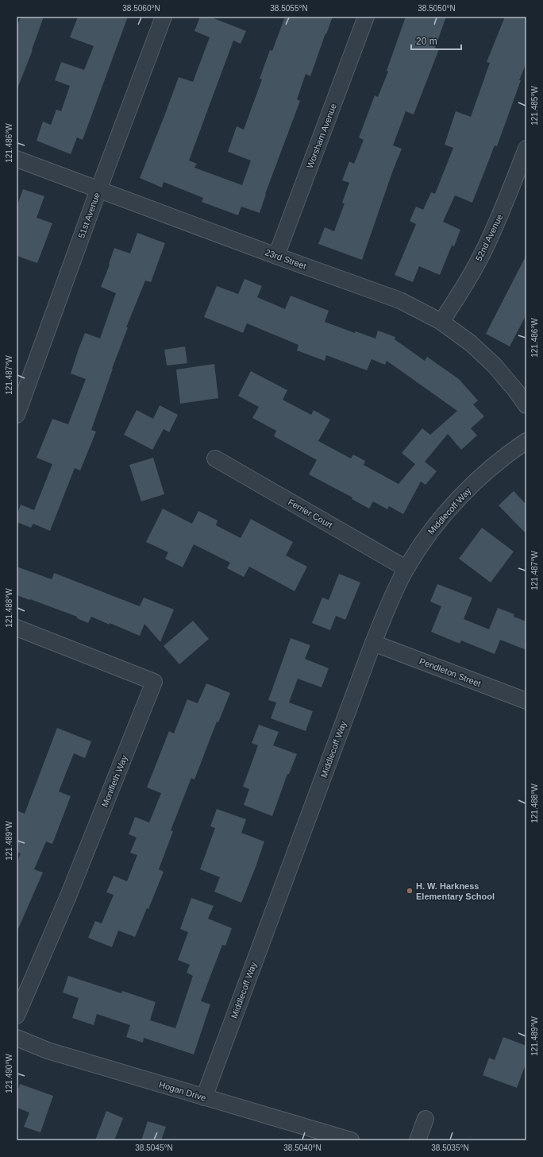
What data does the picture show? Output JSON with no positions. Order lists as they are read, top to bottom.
{
  "streets": {
    "street": [
      "Worsham Avenue",
      "51st Avenue",
      "52nd Avenue",
      "23rd Street",
      "Middlecoff Way",
      "Ferrier Court",
      "Pendleton Street",
      "Monifieth Way",
      "Hogan Drive"
    ]
  },
  "crossings": [
    ["Worsham Avenue", "23rd Street"],
    ["51st Avenue", "23rd Street"],
    ["52nd Avenue", "23rd Street"],
    ["Middlecoff Way", "Ferrier Court"],
    ["Middlecoff Way", "Pendleton Street"],
    ["Middlecoff Way", "Hogan Drive"]
  ],
  "places": ["H. W. Harkness Elementary School"],
  "scale_bar": "20 m",
  "coordinates": [
    "38.5060°N",
    "38.5055°N",
    "38.5050°N",
    "121.485°W",
    "121.486°W",
    "121.487°W",
    "121.488°W",
    "121.489°W",
    "121.490°W",
    "38.5045°N",
    "38.5040°N",
    "38.5035°N"
  ]
}
